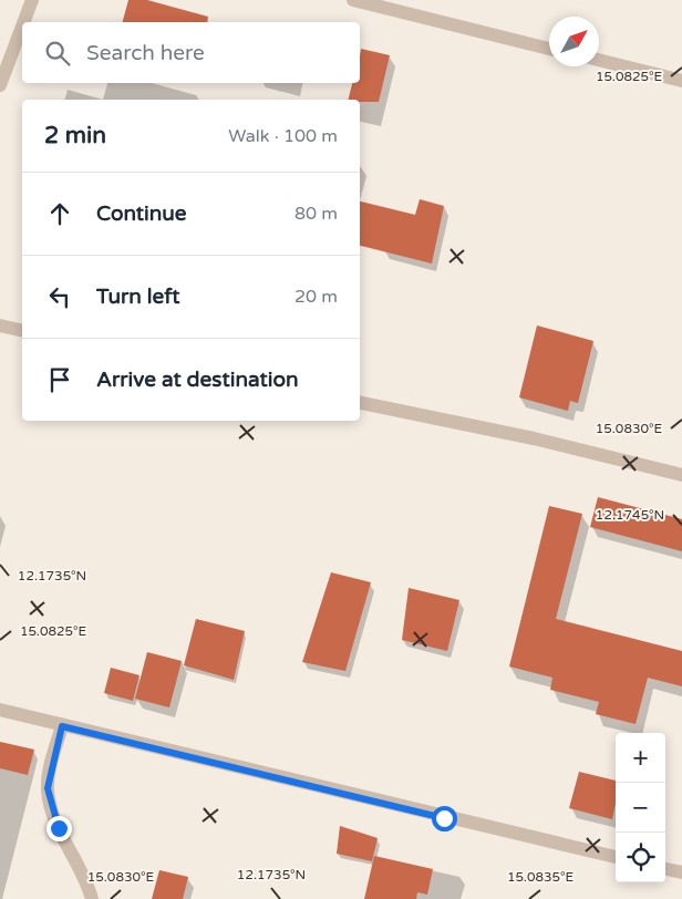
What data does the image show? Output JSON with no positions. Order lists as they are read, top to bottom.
{
  "north": "top right",
  "page": {
    "search": "Search here",
    "heading": ["2 min", "Walk · 100 m"],
    "list": [
      ["Continue", "80 m"],
      ["Turn left", "20 m"],
      "Arrive at destination"
    ],
    "map_buttons": ["+", "−"]
  },
  "coordinates": [
    "15.0825°E",
    "15.0830°E",
    "12.1745°N",
    "12.1735°N",
    "15.0835°E"
  ]
}
